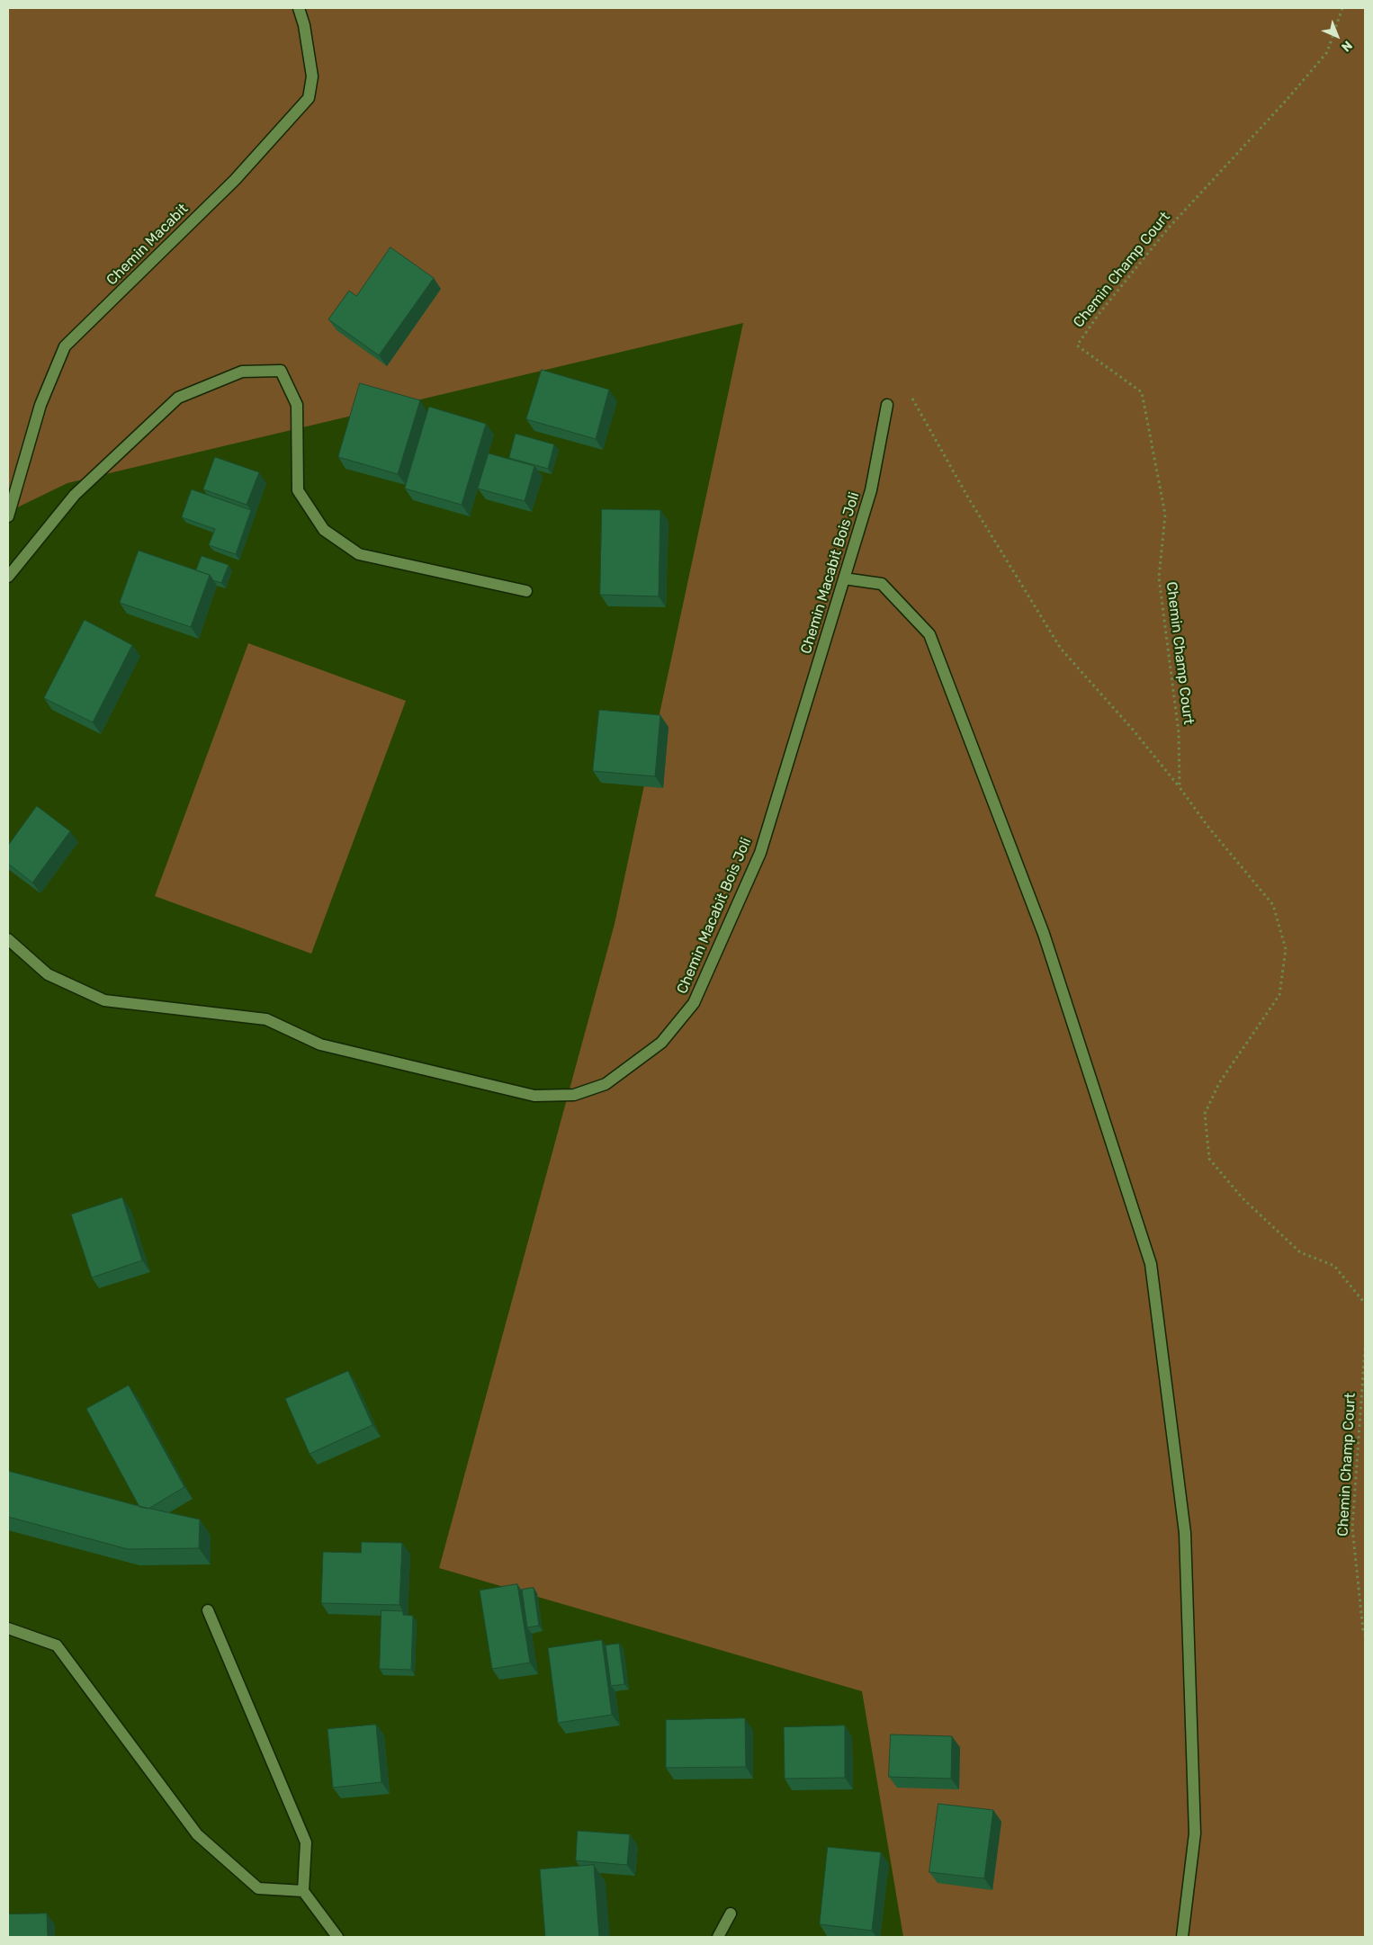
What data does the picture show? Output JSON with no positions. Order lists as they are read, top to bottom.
{
  "streets": {
    "street": ["Chemin Macabit", "Chemin Macabit Bois Joli"],
    "path": ["Chemin Champ Court"]
  },
  "north": "bottom right"
}
